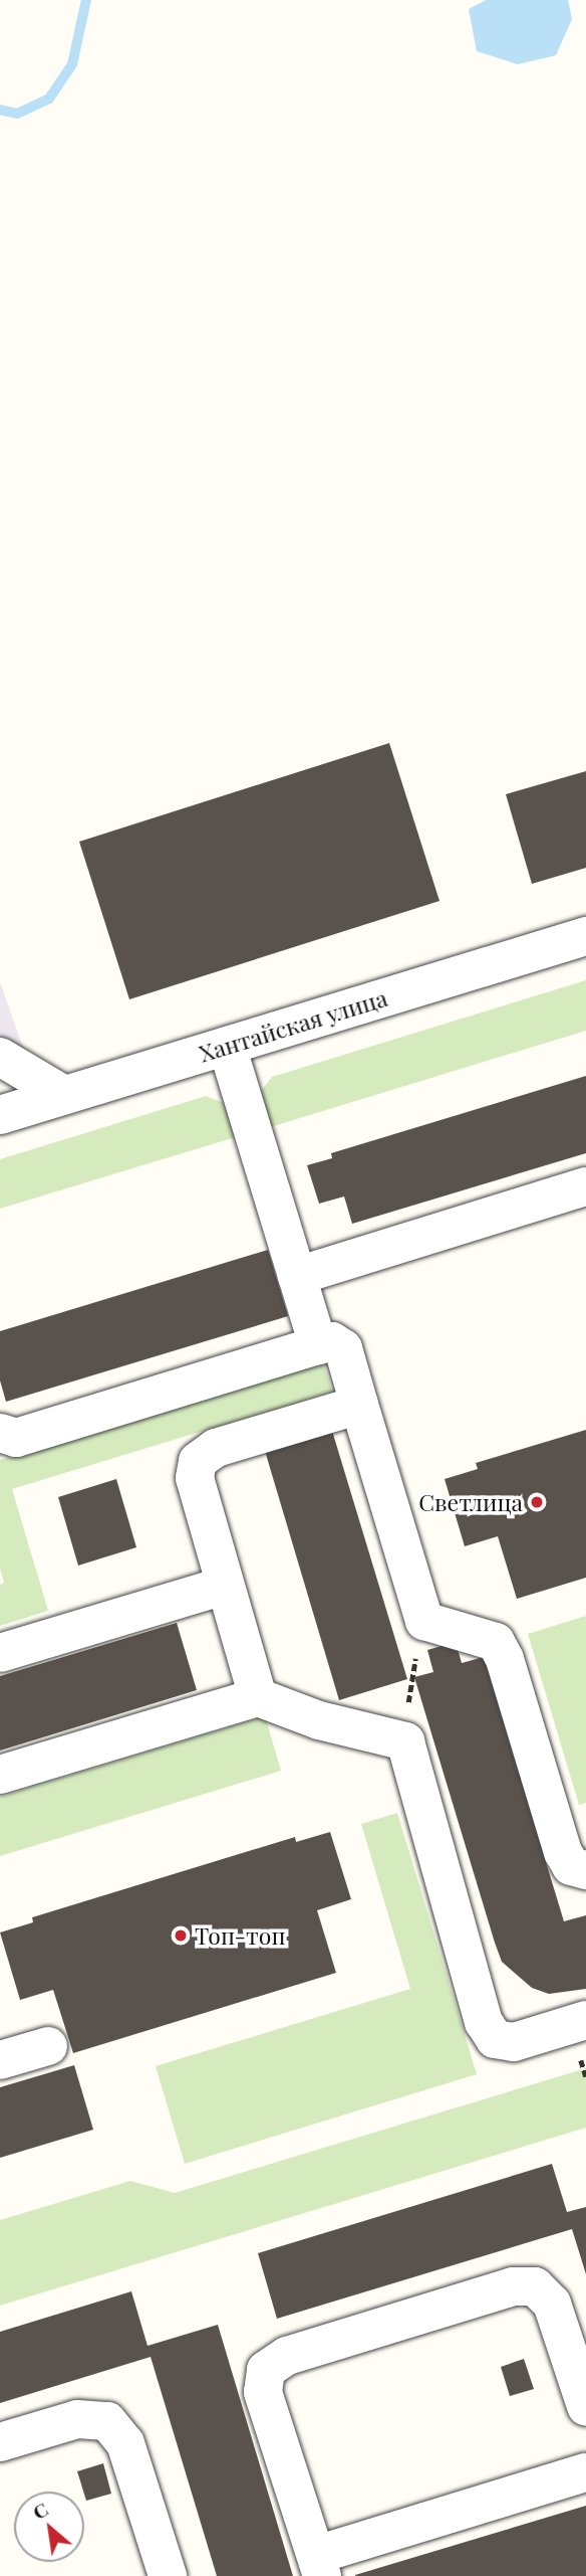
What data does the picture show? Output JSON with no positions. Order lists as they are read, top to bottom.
{
  "streets": {
    "street": ["Хантайская улица"]
  },
  "places": ["Светлица", "Топ-топ"],
  "north": "top left"
}
